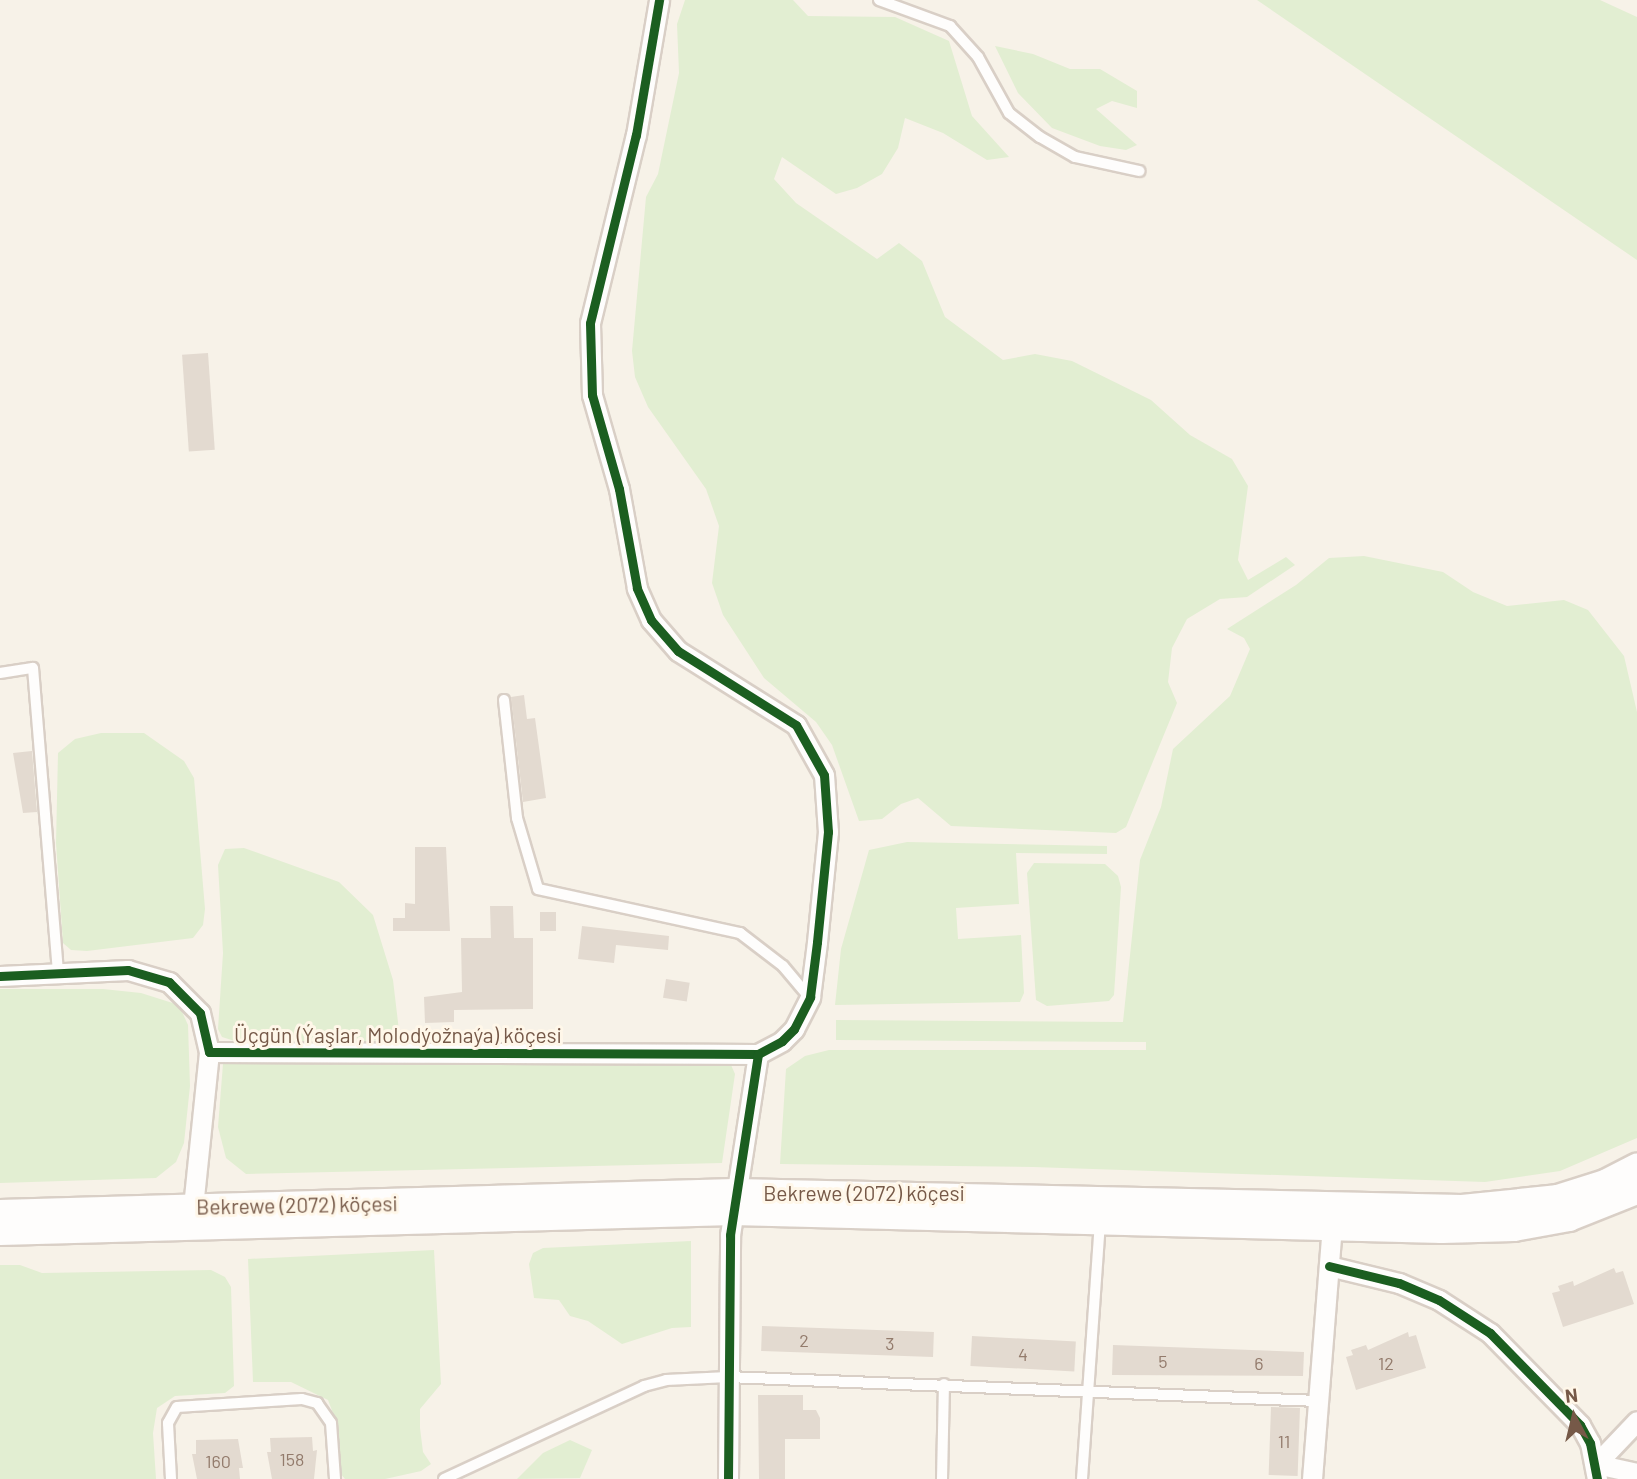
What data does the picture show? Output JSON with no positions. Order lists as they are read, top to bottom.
{
  "streets": {
    "main road": ["Bekrewe (2072) köçesi"],
    "street": ["Üçgün (Ýaşlar, Molodýožnaýa) köçesi"]
  },
  "house_numbers": [
    "2",
    "3",
    "4",
    "5",
    "6",
    "12",
    "11",
    "158",
    "160"
  ],
  "north": "top"
}
